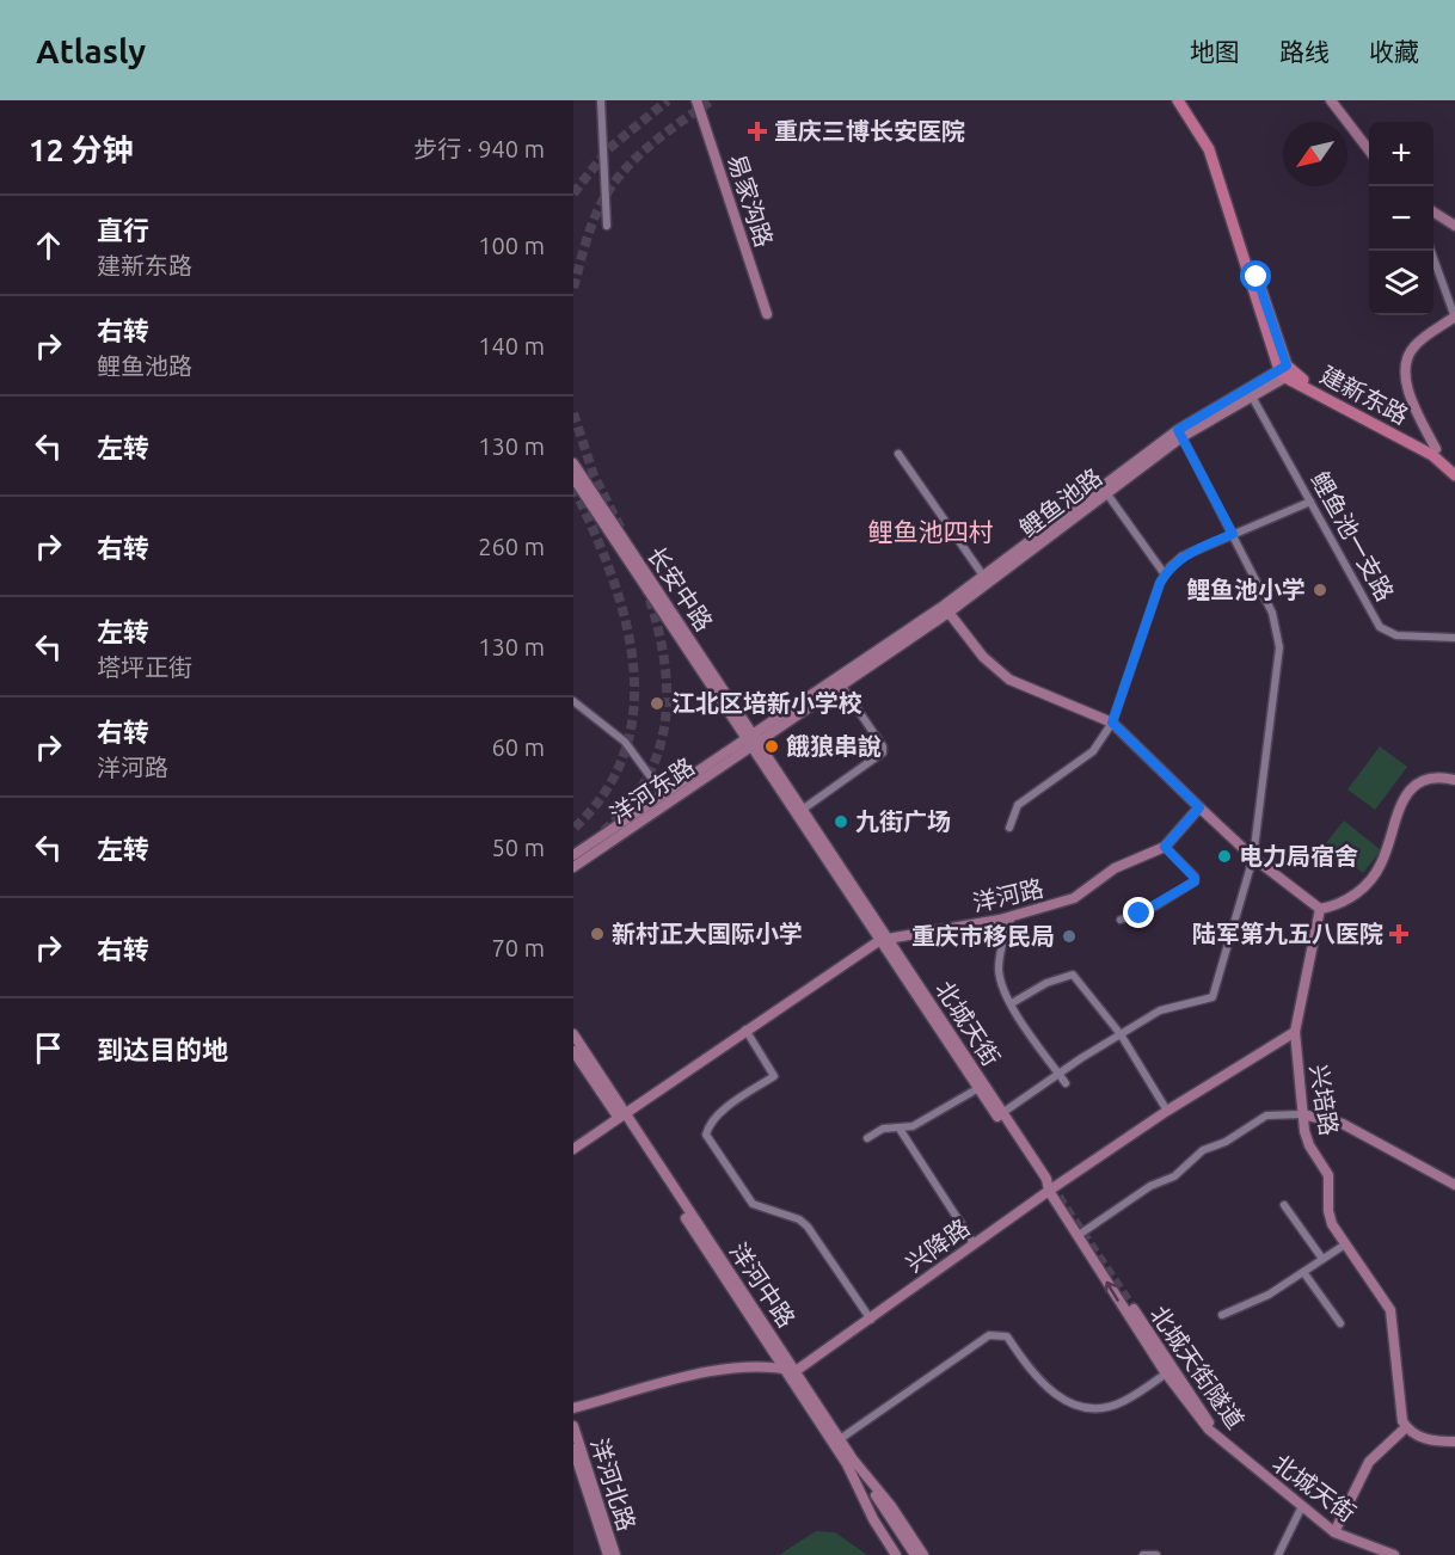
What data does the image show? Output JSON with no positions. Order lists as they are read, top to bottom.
{
  "streets": {
    "main road": ["建新东路"],
    "street": [
      "易家沟路",
      "鲤鱼池路",
      "鲤鱼池一支路",
      "长安中路",
      "洋河东路",
      "洋河路",
      "北城天街",
      "兴培路",
      "兴降路",
      "洋河中路",
      "北城天街隧道",
      "洋河北路"
    ]
  },
  "crossings": [
    ["建新东路", "鲤鱼池路"],
    ["鲤鱼池路", "鲤鱼池一支路"],
    ["鲤鱼池路", "长安中路"],
    ["鲤鱼池路", "洋河东路"],
    ["鲤鱼池路", "北城天街"],
    ["长安中路", "洋河东路"],
    ["长安中路", "北城天街"],
    ["洋河东路", "北城天街"],
    ["洋河路", "北城天街"],
    ["洋河路", "洋河中路"],
    ["北城天街", "兴降路"],
    ["北城天街", "北城天街隧道"],
    ["兴培路", "兴降路"],
    ["兴降路", "洋河中路"]
  ],
  "districts": ["鲤鱼池四村"],
  "places": {
    "health": ["重庆三博长安医院", "陆军第九五八医院"],
    "other": [
      "鲤鱼池小学",
      "江北区培新小学校",
      "餓狼串說",
      "九街广场",
      "电力局宿舍",
      "新村正大国际小学",
      "重庆市移民局"
    ]
  },
  "north": "bottom left",
  "page": {
    "header": "Atlasly",
    "nav": ["地图", "路线", "收藏"],
    "heading": ["12 分钟", "步行 · 940 m"],
    "map_buttons": ["+", "−"],
    "list": [
      ["直行", "建新东路", "100 m"],
      ["右转", "鲤鱼池路", "140 m"],
      ["左转", "130 m"],
      ["右转", "260 m"],
      ["左转", "塔坪正街", "130 m"],
      ["右转", "洋河路", "60 m"],
      ["左转", "50 m"],
      ["右转", "70 m"],
      "到达目的地"
    ]
  }
}
